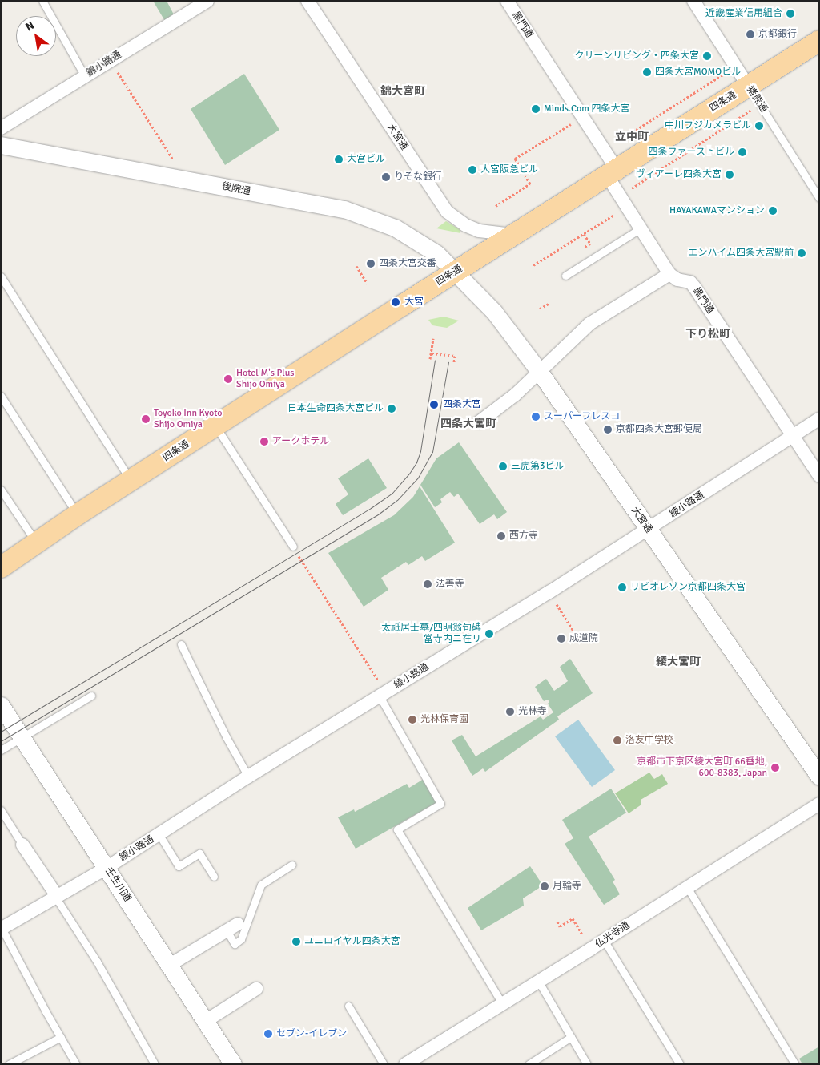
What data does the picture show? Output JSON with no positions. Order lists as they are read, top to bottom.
{
  "streets": {
    "main road": ["四条通"],
    "street": [
      "黒門通",
      "錦小路通",
      "猪熊通",
      "大宮通",
      "後院通",
      "綾小路通",
      "壬生川通",
      "仏光寺通"
    ]
  },
  "crossings": [
    ["黒門通", "四条通"],
    ["黒門通", "綾小路通"],
    ["猪熊通", "四条通"],
    ["四条通", "大宮通"],
    ["四条通", "後院通"],
    ["大宮通", "後院通"],
    ["大宮通", "綾小路通"],
    ["綾小路通", "壬生川通"]
  ],
  "districts": [
    "錦大宮町",
    "立中町",
    "下り松町",
    "四条大宮町",
    "綾大宮町"
  ],
  "places": [
    "近畿産業信用組合",
    "京都銀行",
    "クリーンリビング・四条大宮",
    "四条大宮MOMOビル",
    "Minds.Com 四条大宮",
    "中川フジカメラビル",
    "四条ファーストビル",
    "大宮ビル",
    "大宮阪急ビル",
    "ヴィアーレ四条大宮",
    "りそな銀行",
    "HAYAKAWAマンション",
    "エンハイム四条大宮駅前",
    "四条大宮交番",
    "大宮",
    "Hotel M's Plus Shijo Omiya",
    "四条大宮",
    "日本生命四条大宮ビル",
    "スーパーフレスコ",
    "Toyoko Inn Kyoto Shijo Omiya",
    "京都四条大宮郵便局",
    "アークホテル",
    "三虎第3ビル",
    "西方寺",
    "法善寺",
    "リビオレゾン京都四条大宮",
    "太祇居士墓/四明翁句碑 當寺内ニ在リ",
    "成道院",
    "光林寺",
    "光林保育園",
    "洛友中学校",
    "京都市下京区綾大宮町 66番地, 600-8383, Japan",
    "月輪寺",
    "ユニロイヤル四条大宮",
    "セブン-イレブン"
  ],
  "north": "top left"
}
